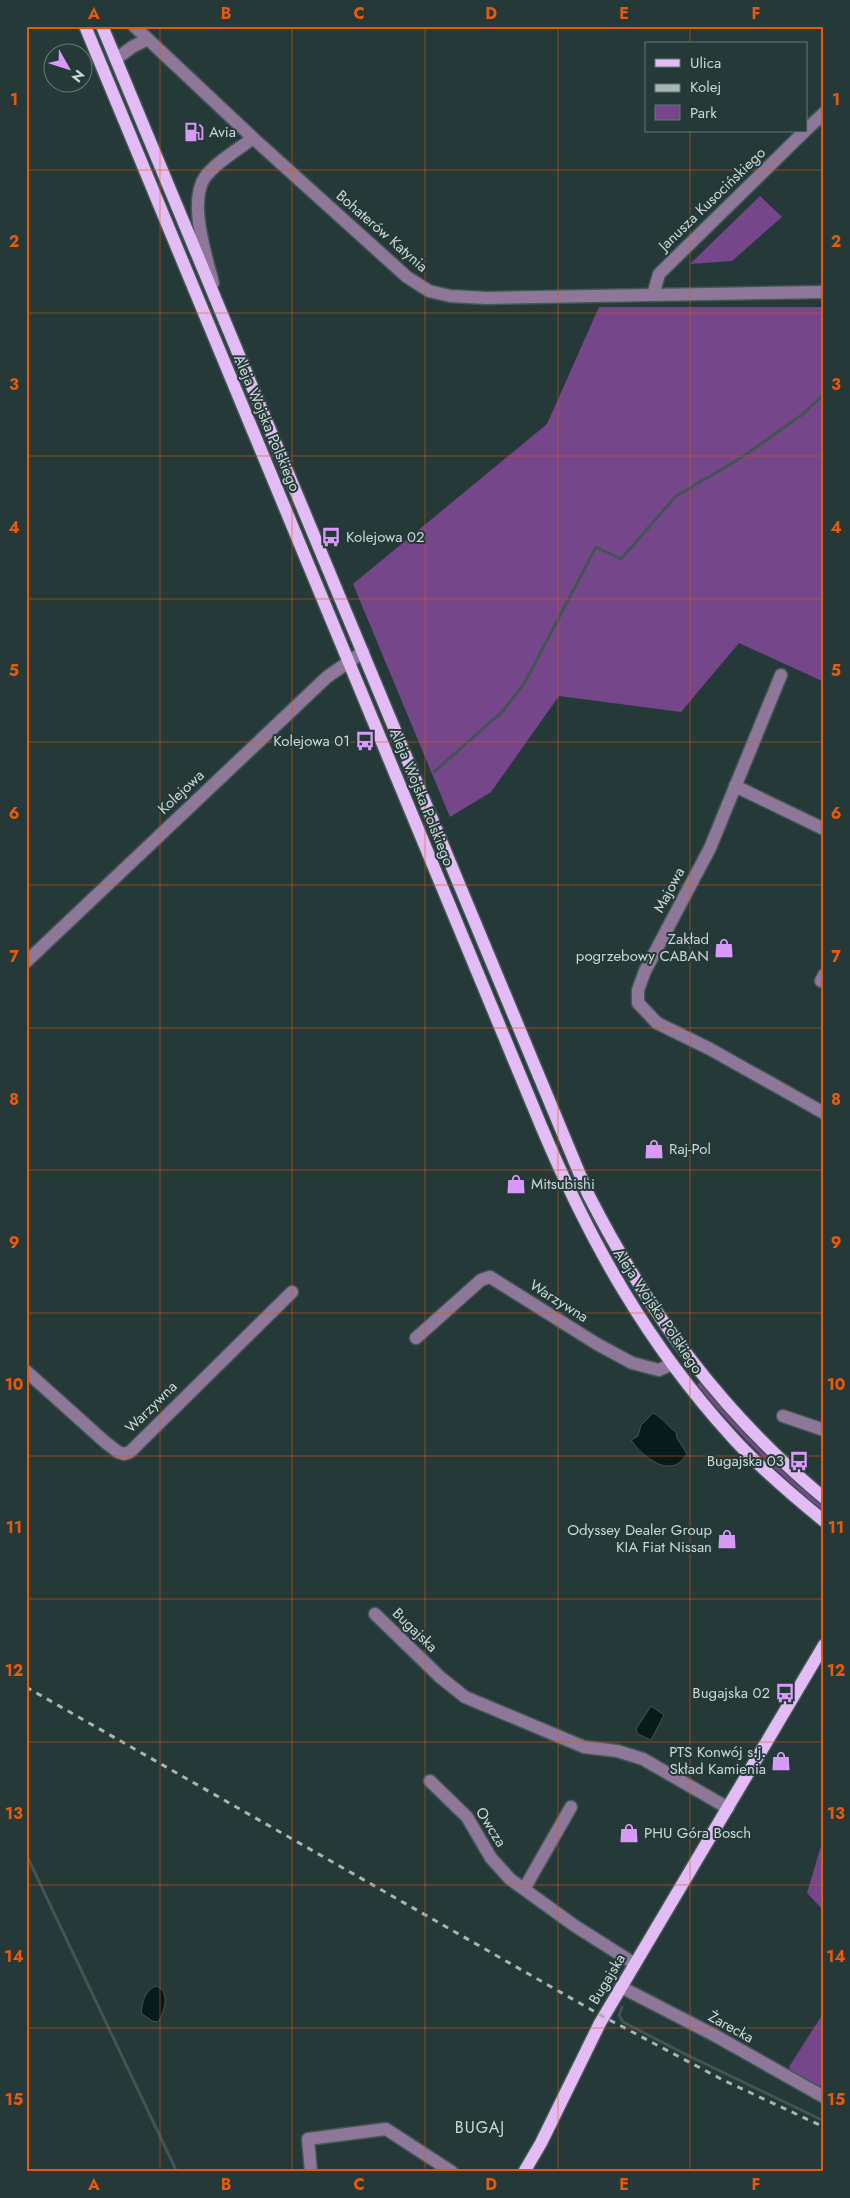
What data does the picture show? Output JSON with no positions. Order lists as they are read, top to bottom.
{
  "streets": {
    "main road": ["Aleja Wojska Polskiego", "Bugajska"],
    "street": [
      "Janusza Kusocińskiego",
      "Bohaterów Katynia",
      "Kolejowa",
      "Majowa",
      "Warzywna",
      "Owcza",
      "Żarecka"
    ]
  },
  "crossings": [
    ["Janusza Kusocińskiego", "Bohaterów Katynia"],
    ["Aleja Wojska Polskiego", "Kolejowa"],
    ["Aleja Wojska Polskiego", "Warzywna"],
    ["Bugajska", "Owcza"],
    ["Bugajska", "Żarecka"]
  ],
  "districts": ["BUGAJ"],
  "places": {
    "fuel station": ["Avia"],
    "bus stop": [
      "Kolejowa 02",
      "Kolejowa 01",
      "Bugajska 03",
      "Bugajska 02"
    ],
    "shop": [
      "Zakład pogrzebowy CABAN",
      "Raj-Pol",
      "Mitsubishi",
      "Odyssey Dealer Group KIA Fiat Nissan",
      "PTS Konwój s.j. Skład Kamienia",
      "PHU Góra Bosch"
    ]
  },
  "legend": ["Ulica", "Kolej", "Park"],
  "north": "bottom right",
  "grid": {
    "columns": [
      "A",
      "B",
      "C",
      "D",
      "E",
      "F"
    ],
    "rows": [
      "1",
      "2",
      "3",
      "4",
      "5",
      "6",
      "7",
      "8",
      "9",
      "10",
      "11",
      "12",
      "13",
      "14",
      "15"
    ]
  }
}
